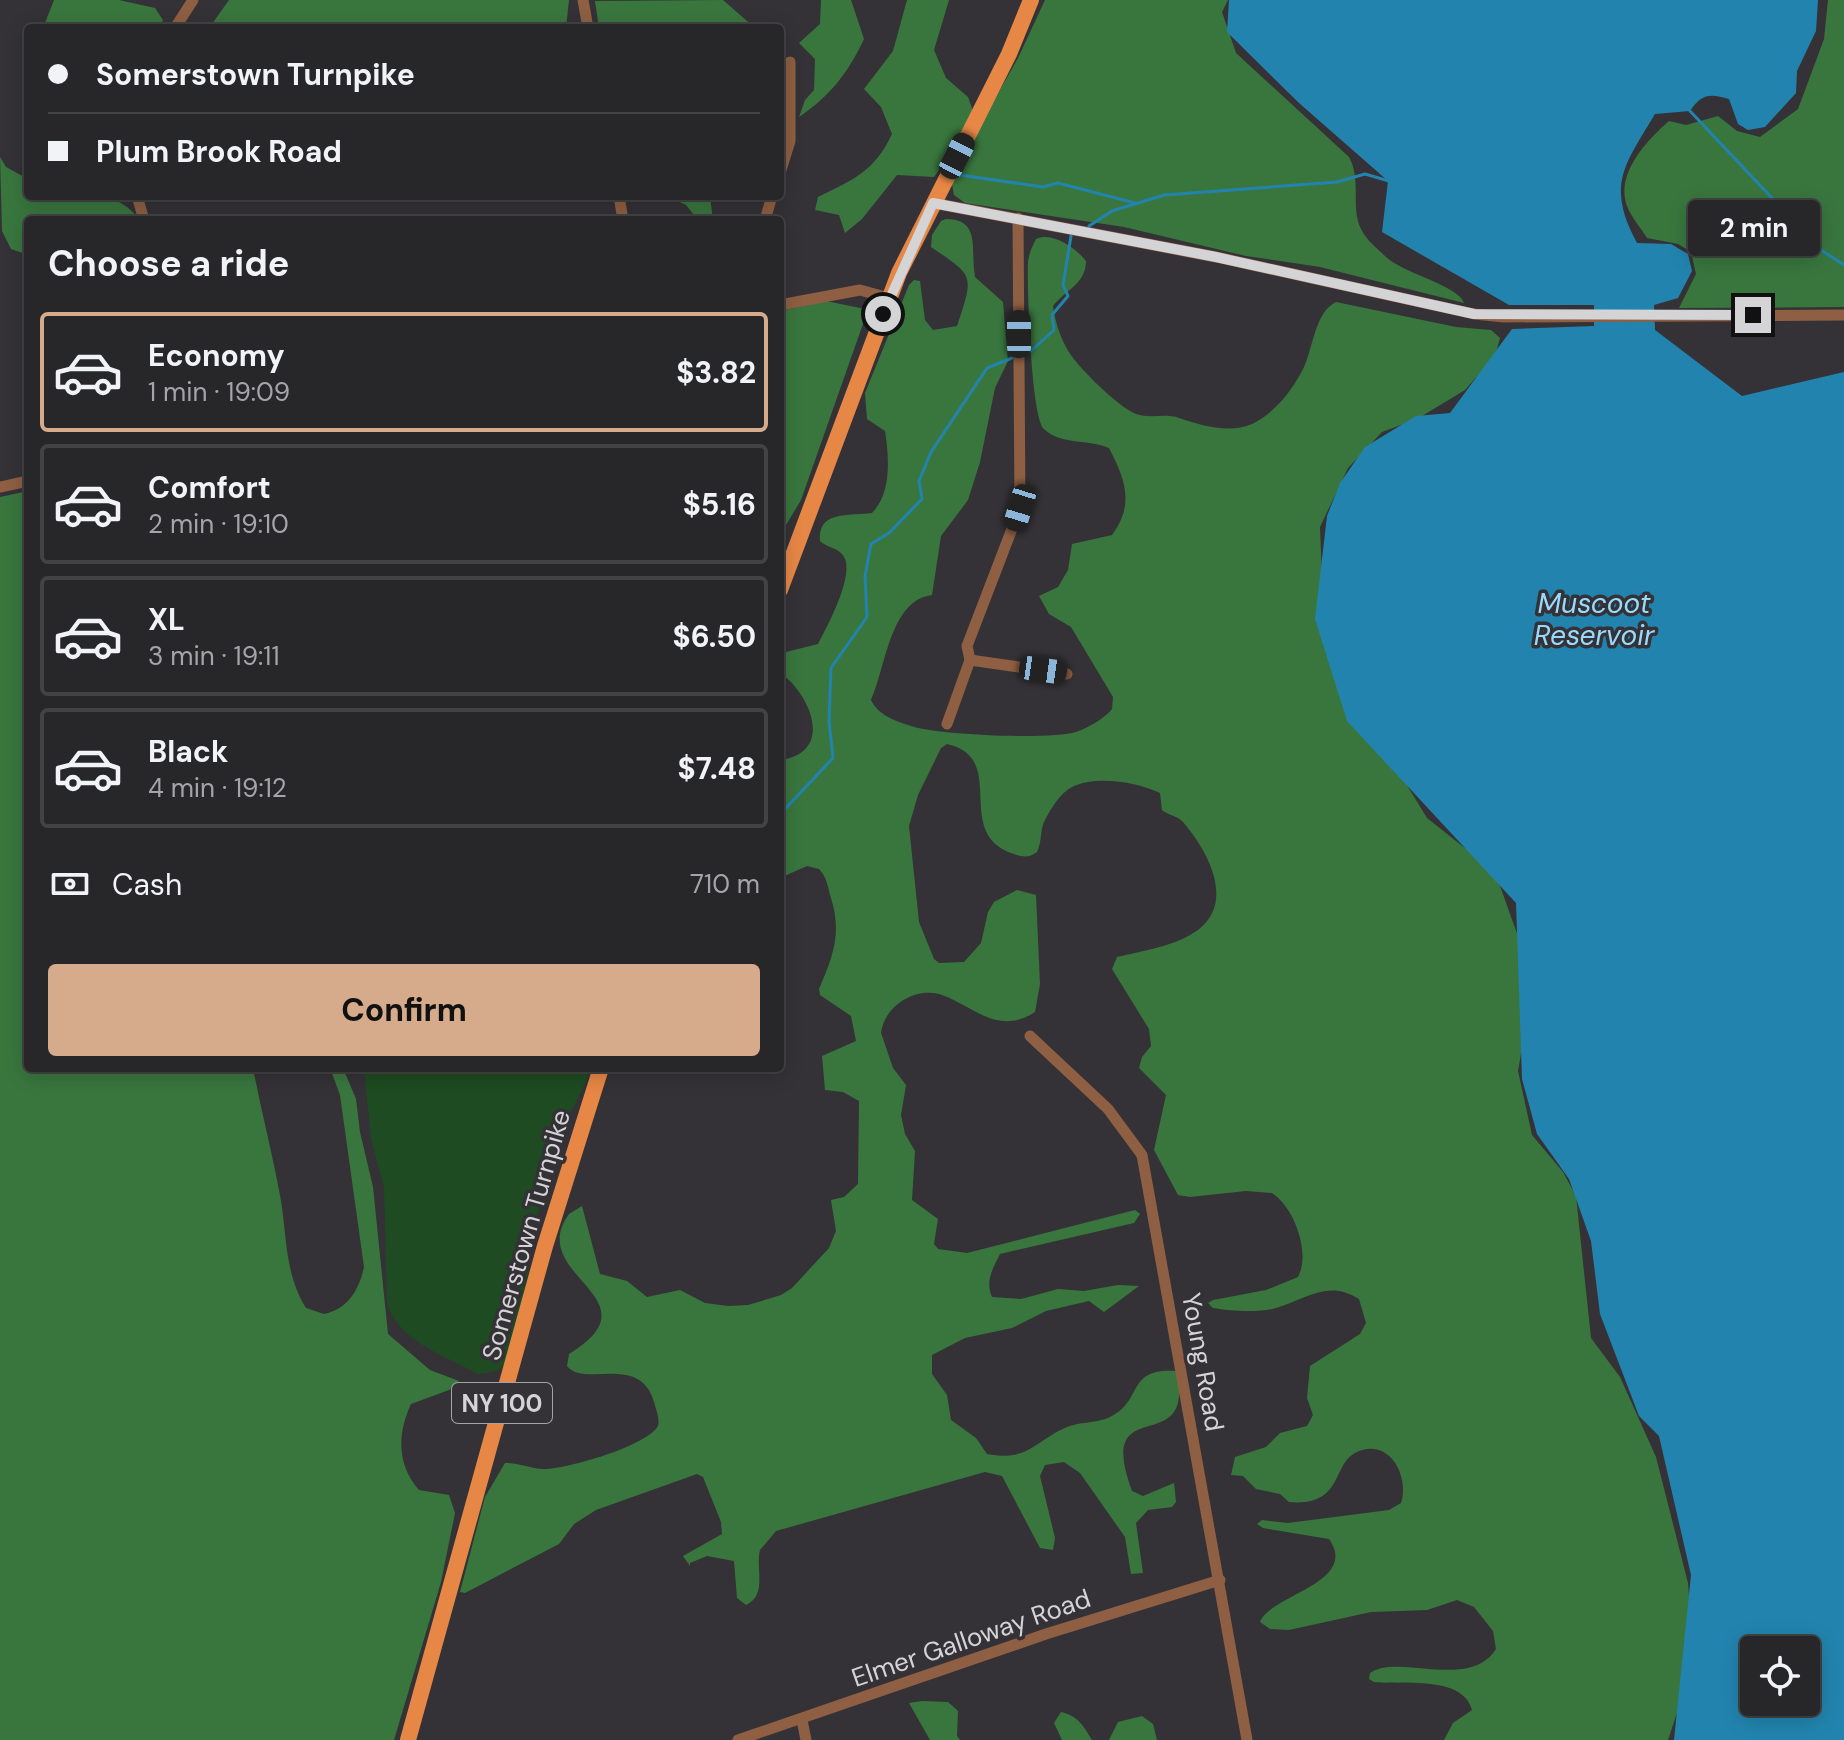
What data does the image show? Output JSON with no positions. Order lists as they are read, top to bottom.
{
  "streets": {
    "main road": ["Somerstown Turnpike", "NY 100"],
    "street": ["Young Road", "Elmer Galloway Road"]
  },
  "crossings": [
    ["Young Road", "Elmer Galloway Road"]
  ],
  "water": ["Muscoot Reservoir"],
  "page": {
    "banner": ["Somerstown Turnpike", "Plum Brook Road"],
    "bubble": "2 min",
    "heading": "Choose a ride",
    "list": [
      {
        "name": "Economy",
        "note": "1 min · 19:09",
        "value": "$3.82"
      },
      {
        "name": "Comfort",
        "note": "2 min · 19:10",
        "value": "$5.16"
      },
      {
        "name": "XL",
        "note": "3 min · 19:11",
        "value": "$6.50"
      },
      {
        "name": "Black",
        "note": "4 min · 19:12",
        "value": "$7.48"
      }
    ],
    "pay": ["Cash", "710 m"],
    "buttons": "Confirm"
  }
}
